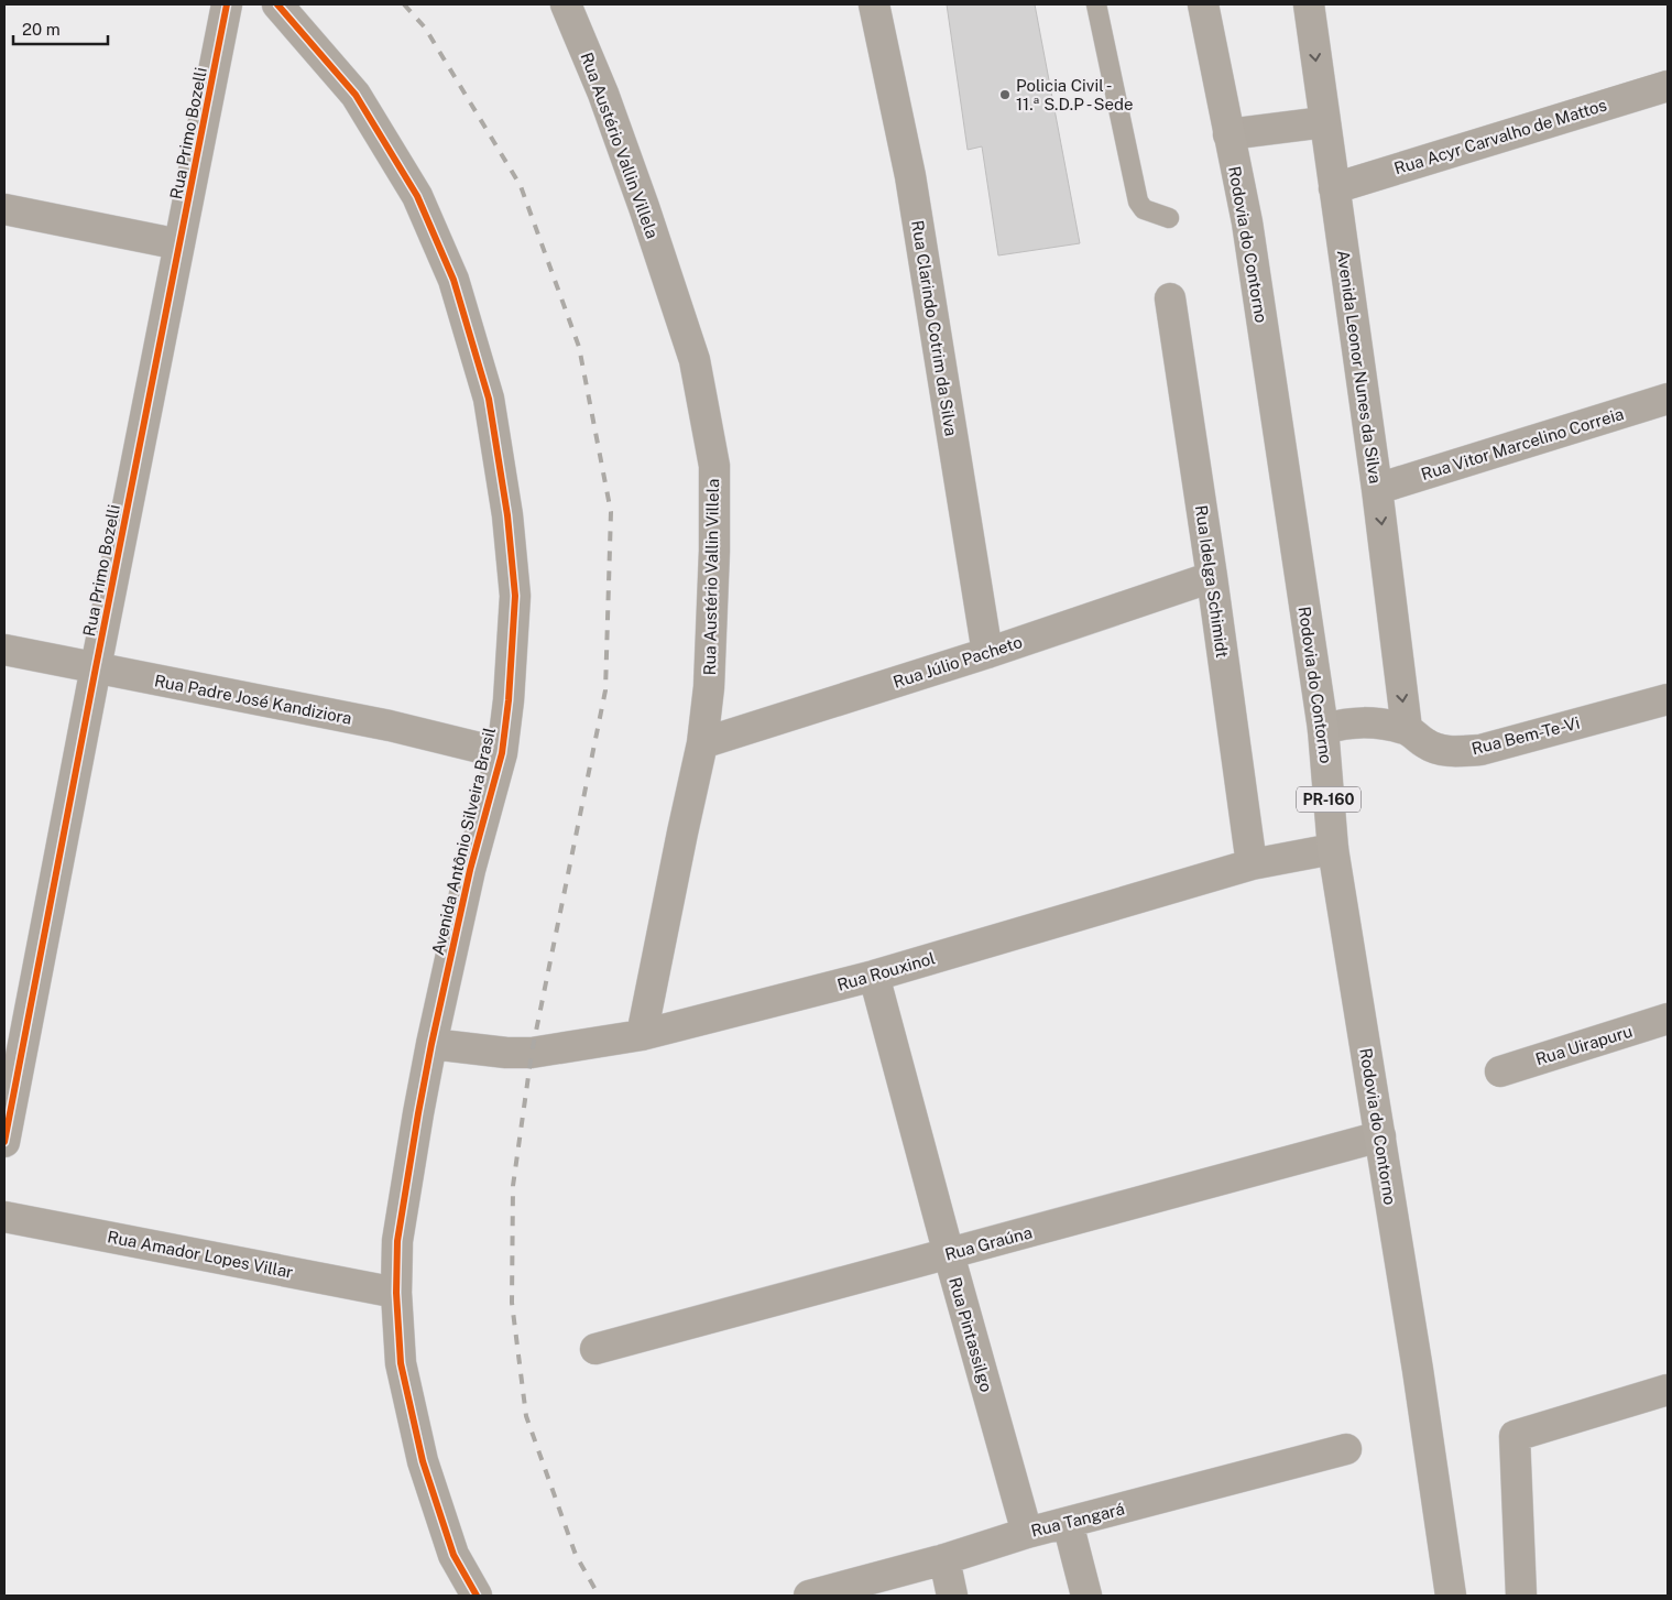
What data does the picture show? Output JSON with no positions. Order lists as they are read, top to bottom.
{
  "streets": {
    "main road": ["Rodovia do Contorno", "PR-160"],
    "street": [
      "Rua Primo Bozelli",
      "Rua Acyr Carvalho de Mattos",
      "Rua Austério Vallin Villela",
      "Rua Clarindo Cotrim da Silva",
      "Avenida Leonor Nunes da Silva",
      "Rua Vitor Marcelino Correia",
      "Rua Idelga Schimidt",
      "Rua Júlio Pacheto",
      "Rua Padre José Kandiziora",
      "Rua Bem-Te-Vi",
      "Avenida Antônio Silveira Brasil",
      "Rua Rouxinol",
      "Rua Uirapuru",
      "Rua Graúna",
      "Rua Amador Lopes Villar",
      "Rua Pintassilgo",
      "Rua Tangará"
    ]
  },
  "crossings": [
    ["Rua Primo Bozelli", "Rua Padre José Kandiziora"],
    ["Rua Acyr Carvalho de Mattos", "Avenida Leonor Nunes da Silva"],
    ["Rua Austério Vallin Villela", "Rua Júlio Pacheto"],
    ["Rua Austério Vallin Villela", "Rua Rouxinol"],
    ["Rodovia do Contorno", "Rua Bem-Te-Vi"],
    ["Rodovia do Contorno", "Rua Rouxinol"],
    ["Rodovia do Contorno", "Rua Graúna"],
    ["Rua Clarindo Cotrim da Silva", "Rua Júlio Pacheto"],
    ["Avenida Leonor Nunes da Silva", "Rua Vitor Marcelino Correia"],
    ["Avenida Leonor Nunes da Silva", "Rua Bem-Te-Vi"],
    ["Rua Idelga Schimidt", "Rua Júlio Pacheto"],
    ["Rua Idelga Schimidt", "Rua Rouxinol"],
    ["Rua Padre José Kandiziora", "Avenida Antônio Silveira Brasil"],
    ["Avenida Antônio Silveira Brasil", "Rua Rouxinol"],
    ["Avenida Antônio Silveira Brasil", "Rua Amador Lopes Villar"],
    ["Rua Rouxinol", "Rua Pintassilgo"],
    ["Rua Graúna", "Rua Pintassilgo"],
    ["Rua Pintassilgo", "Rua Tangará"]
  ],
  "one_way": ["Avenida Leonor Nunes da Silva"],
  "places": ["Policia Civil - 11.ª S.D.P - Sede"],
  "scale_bar": "20 m"
}
